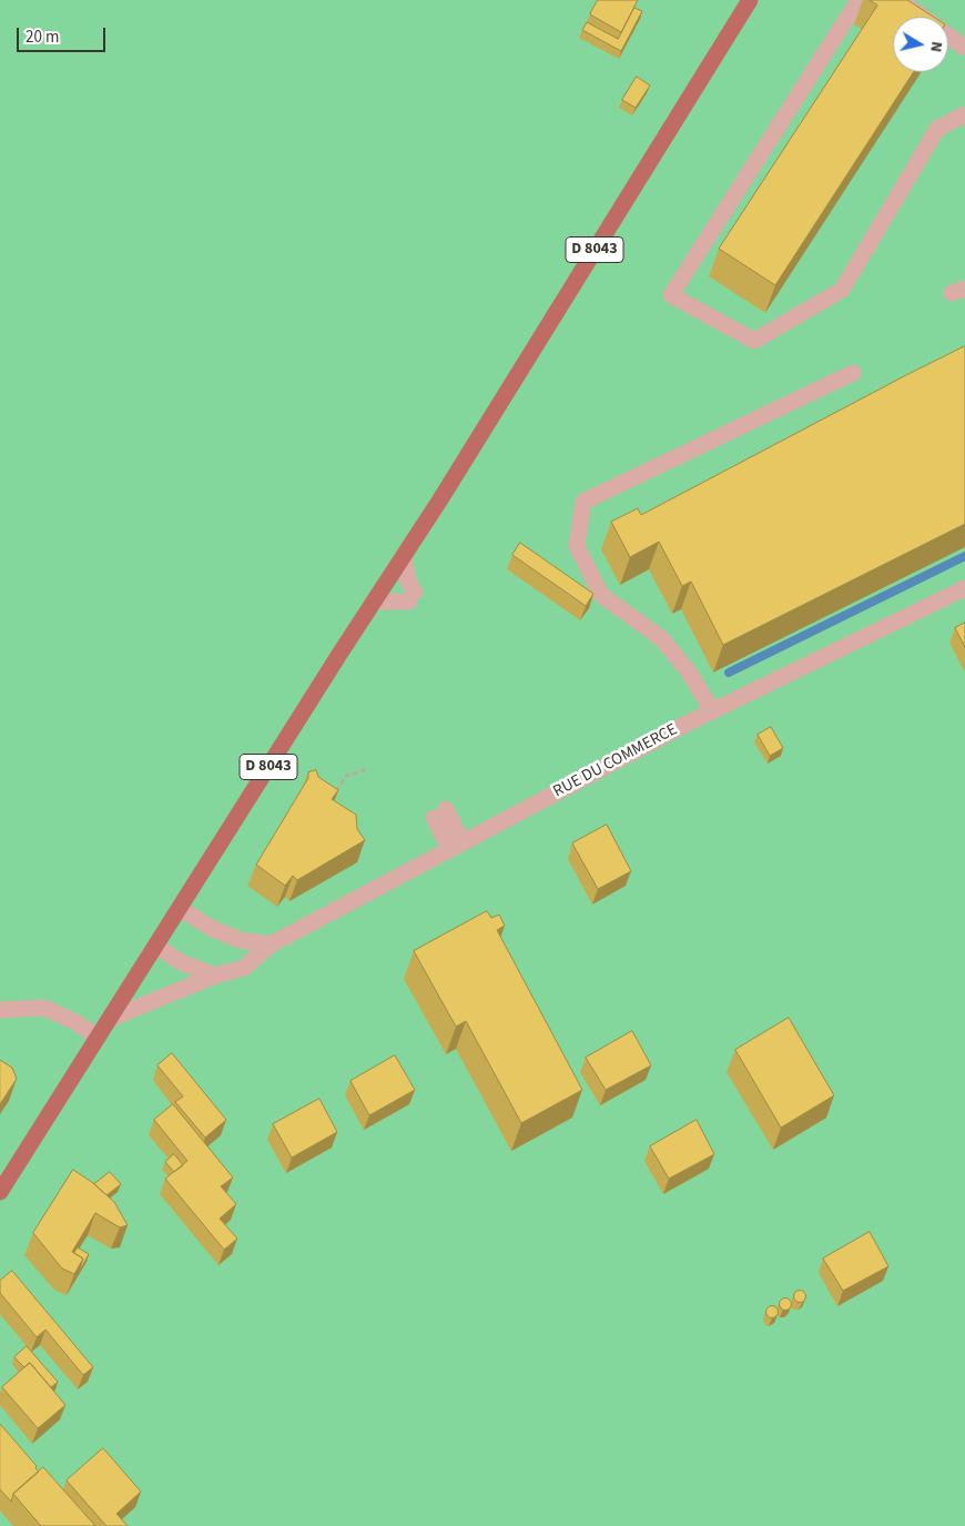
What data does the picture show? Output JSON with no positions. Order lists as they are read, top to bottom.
{
  "streets": {
    "main road": ["D 8043"],
    "street": ["RUE DU COMMERCE"]
  },
  "crossings": [
    ["D 8043", "RUE DU COMMERCE"]
  ],
  "scale_bar": "20 m",
  "north": "right"
}
